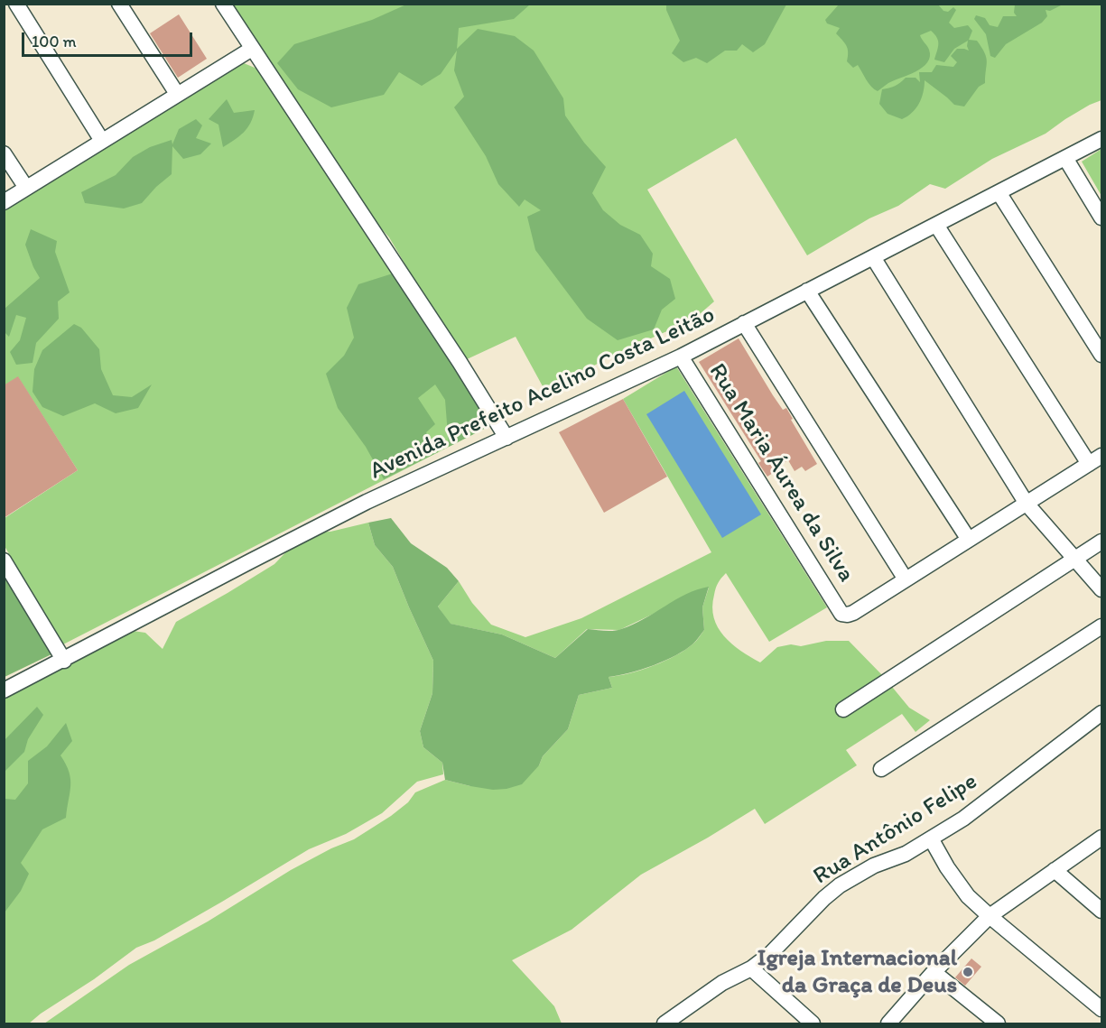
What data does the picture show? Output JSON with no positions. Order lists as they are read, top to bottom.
{
  "streets": {
    "street": ["Avenida Prefeito Acelino Costa Leitão", "Rua Maria Áurea da Silva", "Rua Antônio Felipe"]
  },
  "crossings": [
    ["Avenida Prefeito Acelino Costa Leitão", "Rua Maria Áurea da Silva"]
  ],
  "places": ["Igreja Internacional da Graça de Deus"],
  "scale_bar": "100 m"
}
